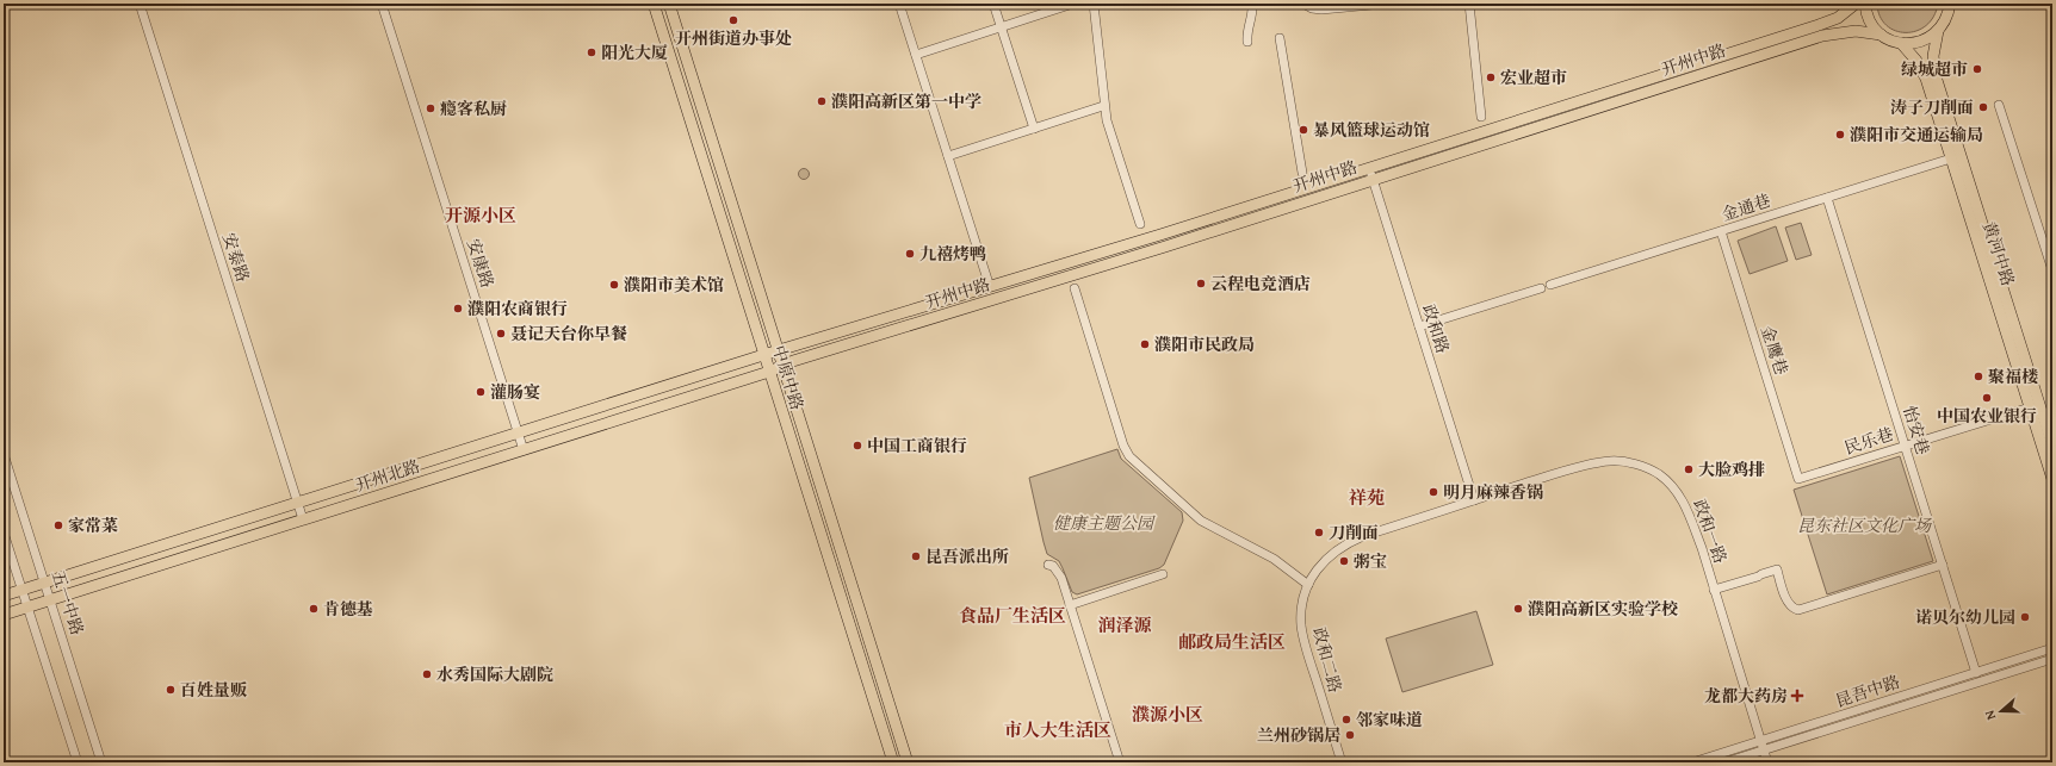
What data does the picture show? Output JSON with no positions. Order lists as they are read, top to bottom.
{
  "streets": {
    "main road": [
      "开州中路",
      "黄河中路",
      "中原中路",
      "开州北路"
    ],
    "street": [
      "金通巷",
      "安泰路",
      "安康路",
      "政和路",
      "金鹰巷",
      "怡安巷",
      "民乐巷",
      "政和一路",
      "五一中路",
      "政和二路",
      "昆吾中路"
    ]
  },
  "crossings": [
    ["开州中路", "黄河中路"],
    ["开州中路", "政和路"],
    ["开州中路", "中原中路"],
    ["开州中路", "开州北路"],
    ["金通巷", "黄河中路"],
    ["金通巷", "政和路"],
    ["金通巷", "金鹰巷"],
    ["金通巷", "怡安巷"],
    ["黄河中路", "民乐巷"],
    ["安泰路", "开州北路"],
    ["安康路", "开州北路"],
    ["政和路", "政和一路"],
    ["政和路", "政和二路"],
    ["金鹰巷", "民乐巷"],
    ["中原中路", "开州北路"],
    ["怡安巷", "民乐巷"],
    ["怡安巷", "昆吾中路"],
    ["开州北路", "五一中路"],
    ["政和一路", "政和二路"],
    ["政和一路", "昆吾中路"]
  ],
  "districts": [
    "开源小区",
    "祥苑",
    "食品厂生活区",
    "润泽源",
    "邮政局生活区",
    "濮源小区",
    "市人大生活区"
  ],
  "parks": ["健康主题公园", "昆东社区文化广场"],
  "places": {
    "other": [
      "开州街道办事处",
      "阳光大厦",
      "绿城超市",
      "宏业超市",
      "濮阳高新区第一中学",
      "涛子刀削面",
      "瘾客私厨",
      "暴风篮球运动馆",
      "濮阳市交通运输局",
      "九禧烤鸭",
      "云程电竞酒店",
      "濮阳市美术馆",
      "濮阳农商银行",
      "聂记天台你早餐",
      "濮阳市民政局",
      "聚福楼",
      "灌肠宴",
      "中国农业银行",
      "中国工商银行",
      "大脸鸡排",
      "明月麻辣香锅",
      "家常菜",
      "刀削面",
      "昆吾派出所",
      "粥宝",
      "肯德基",
      "濮阳高新区实验学校",
      "诺贝尔幼儿园",
      "水秀国际大剧院",
      "百姓量贩",
      "邻家味道",
      "兰州砂锅居"
    ],
    "health": ["龙都大药房"]
  },
  "north": "left"
}
